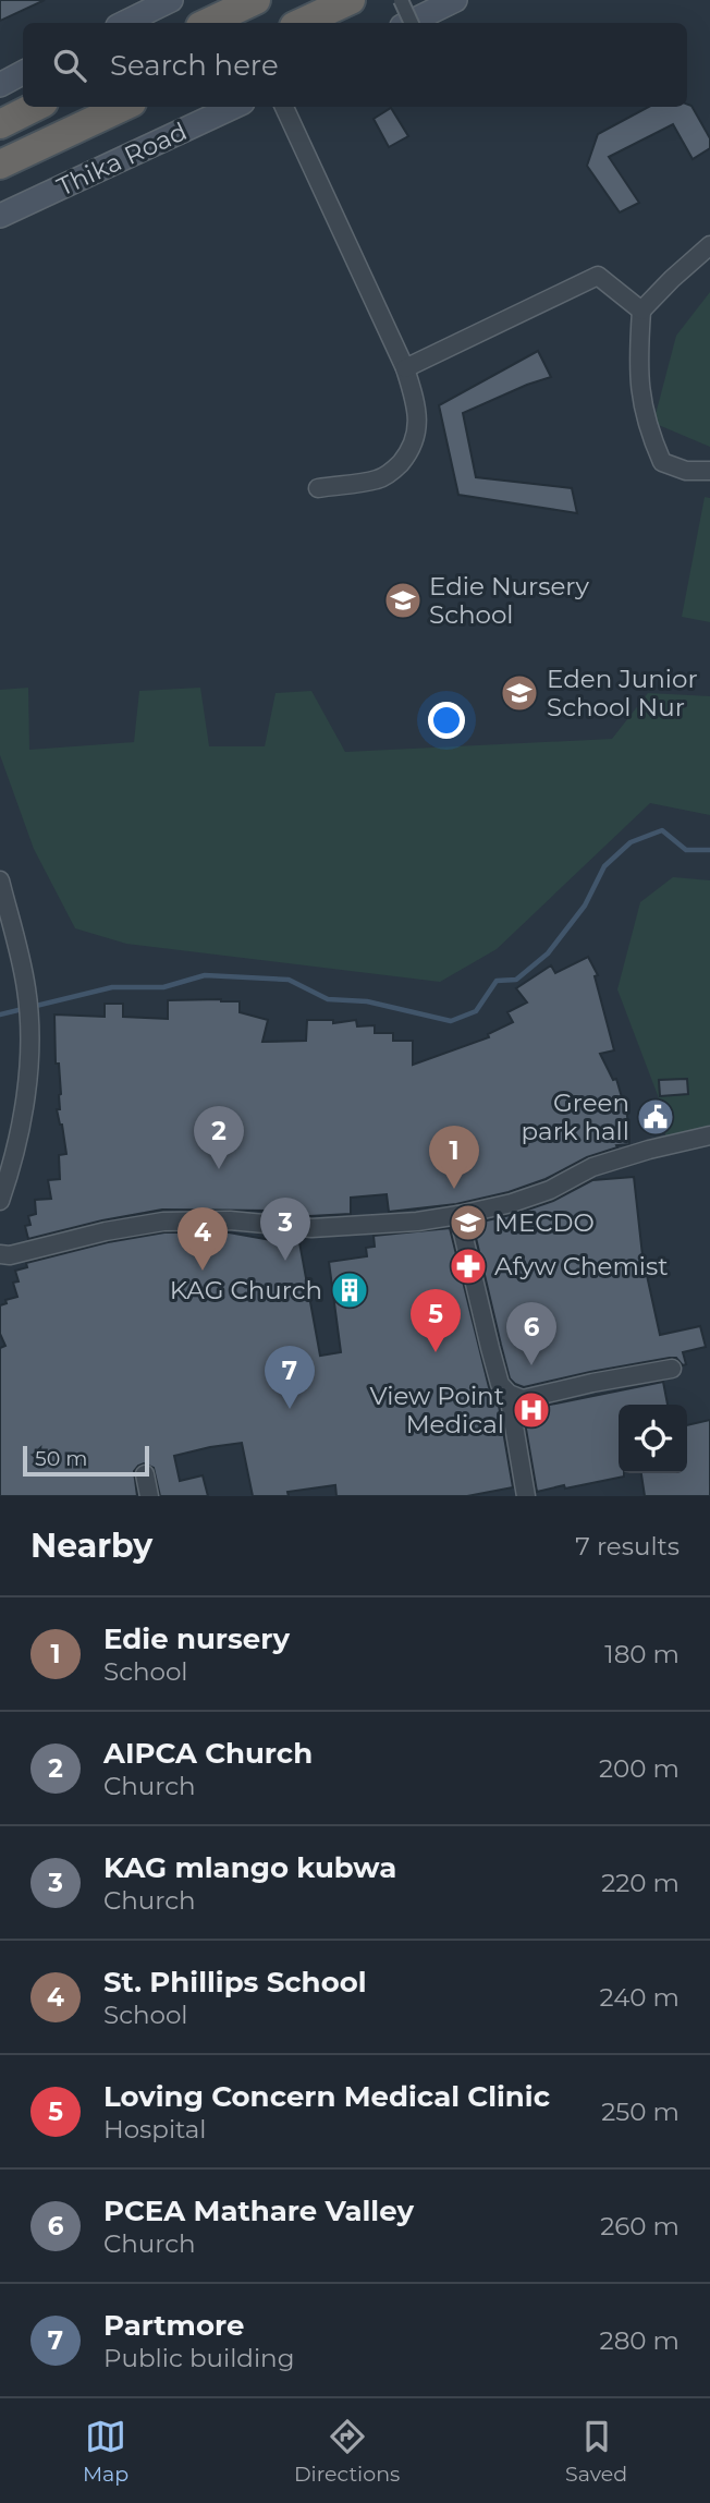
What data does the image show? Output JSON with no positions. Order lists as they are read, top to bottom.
{
  "streets": {
    "highway": ["Thika Road"]
  },
  "places": {
    "school or university": ["Edie Nursery School", "Eden Junior School Nur", "MECDO"],
    "public building": ["Green park hall"],
    "pharmacy": ["Afyw Chemist"],
    "building": ["KAG Church"],
    "hospital": ["View Point Medical"]
  },
  "scale_bar": "50 m",
  "page": {
    "search": "Search here",
    "pins": [
      "2",
      "1",
      "3",
      "4",
      "5",
      "6",
      "7"
    ],
    "scale": "50 m",
    "heading": ["Nearby", "7 results"],
    "list": [
      {
        "mark": "1",
        "name": "Edie nursery",
        "note": "School",
        "value": "180 m"
      },
      {
        "mark": "2",
        "name": "AIPCA Church",
        "note": "Church",
        "value": "200 m"
      },
      {
        "mark": "3",
        "name": "KAG mlango kubwa",
        "note": "Church",
        "value": "220 m"
      },
      {
        "mark": "4",
        "name": "St. Phillips School",
        "note": "School",
        "value": "240 m"
      },
      {
        "mark": "5",
        "name": "Loving Concern Medical Clinic",
        "note": "Hospital",
        "value": "250 m"
      },
      {
        "mark": "6",
        "name": "PCEA Mathare Valley",
        "note": "Church",
        "value": "260 m"
      },
      {
        "mark": "7",
        "name": "Partmore",
        "note": "Public building",
        "value": "280 m"
      }
    ],
    "nav": ["Map", "Directions", "Saved"]
  }
}
